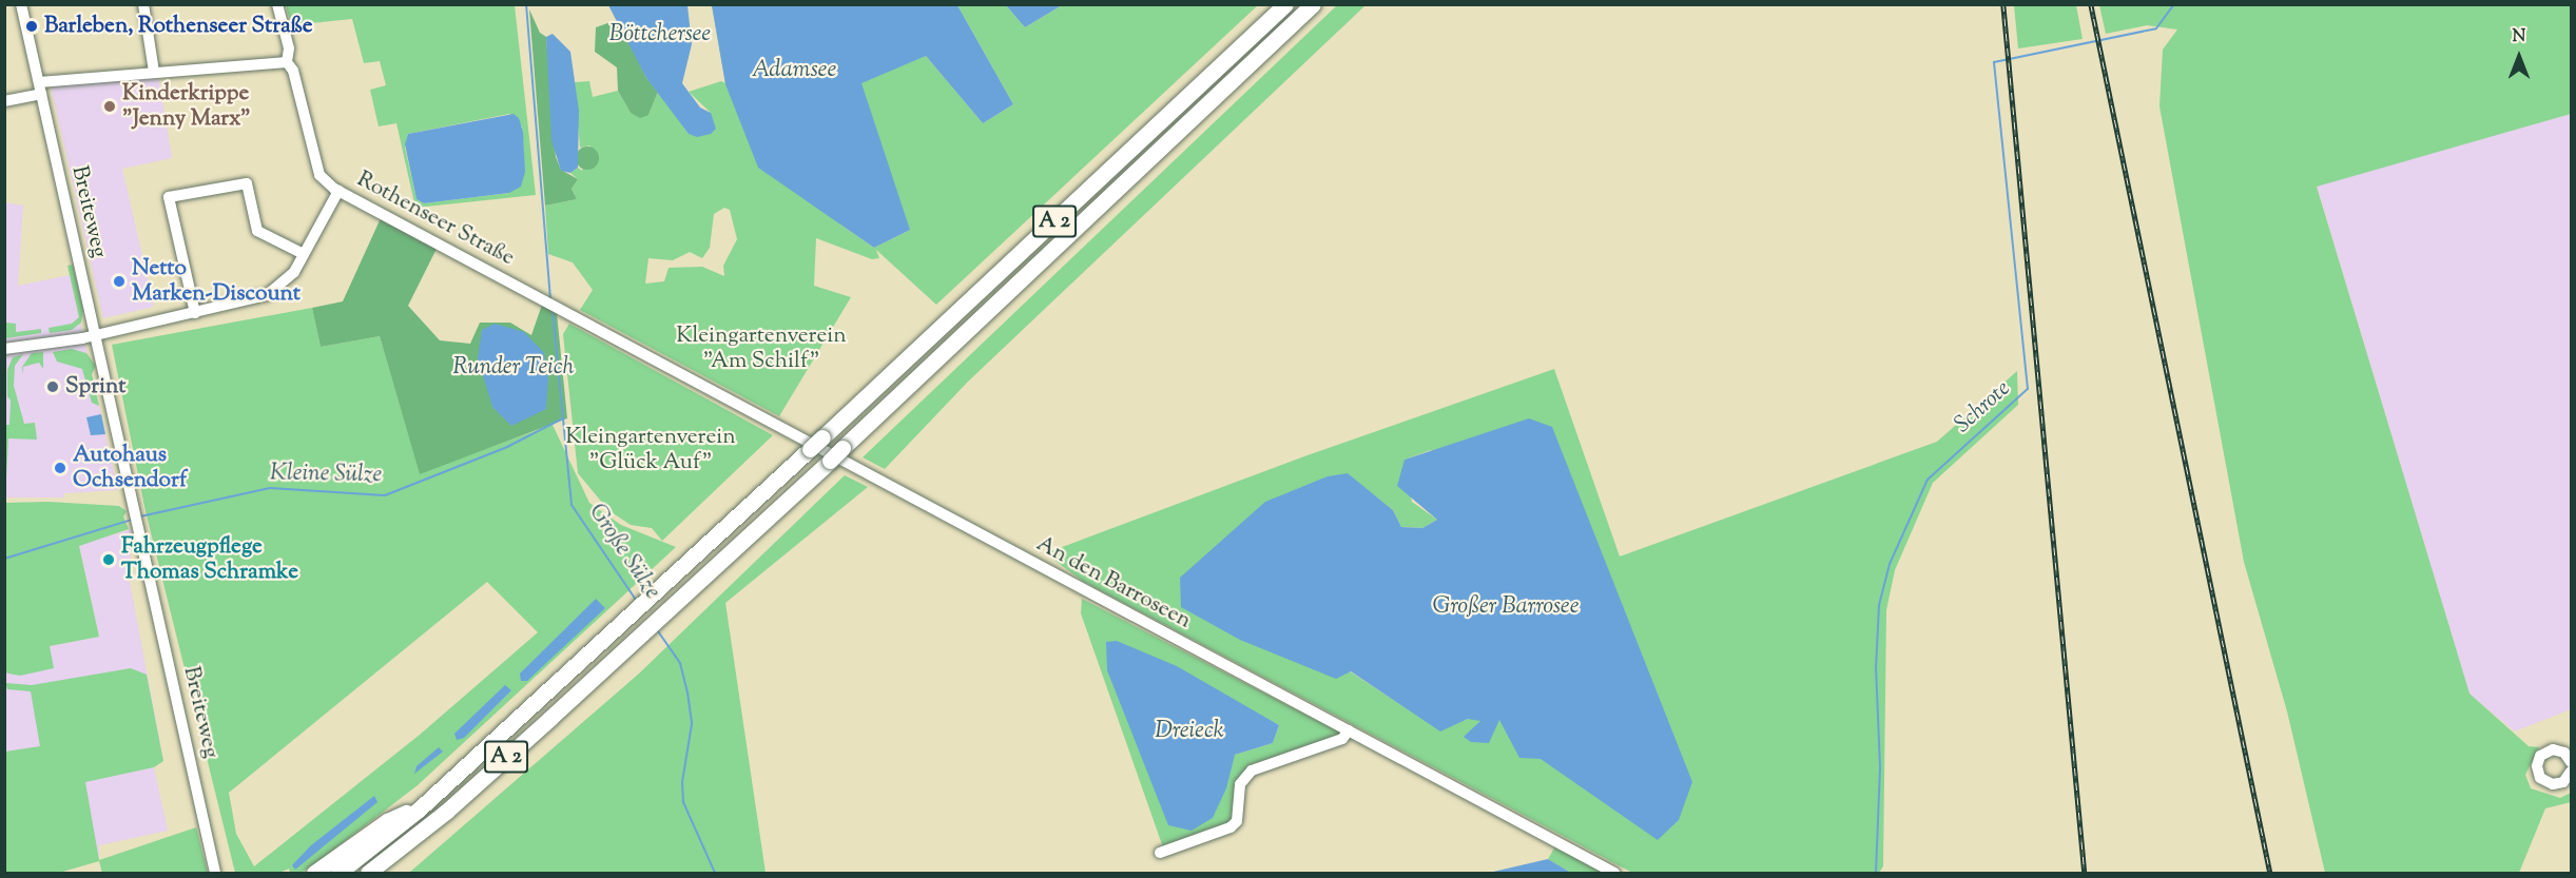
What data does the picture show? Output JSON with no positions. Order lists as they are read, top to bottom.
{
  "streets": {
    "highway": ["A 2"],
    "street": ["Breiteweg", "Rothenseer Straße", "An den Barroseen"]
  },
  "crossings": [
    ["Rothenseer Straße", "An den Barroseen"]
  ],
  "water": [
    "Böttchersee",
    "Adamsee",
    "Runder Teich",
    "Schrote",
    "Kleine Sülze",
    "Große Sülze",
    "Großer Barrosee",
    "Dreieck"
  ],
  "parks": ["Kleingartenverein \"Am Schilf\"", "Kleingartenverein \"Glück Auf\""],
  "places": [
    "Barleben, Rothenseer Straße",
    "Kinderkrippe \"Jenny Marx\"",
    "Netto Marken-Discount",
    "Sprint",
    "Autohaus Ochsendorf",
    "Fahrzeugpflege Thomas Schramke"
  ],
  "north": "top"
}
